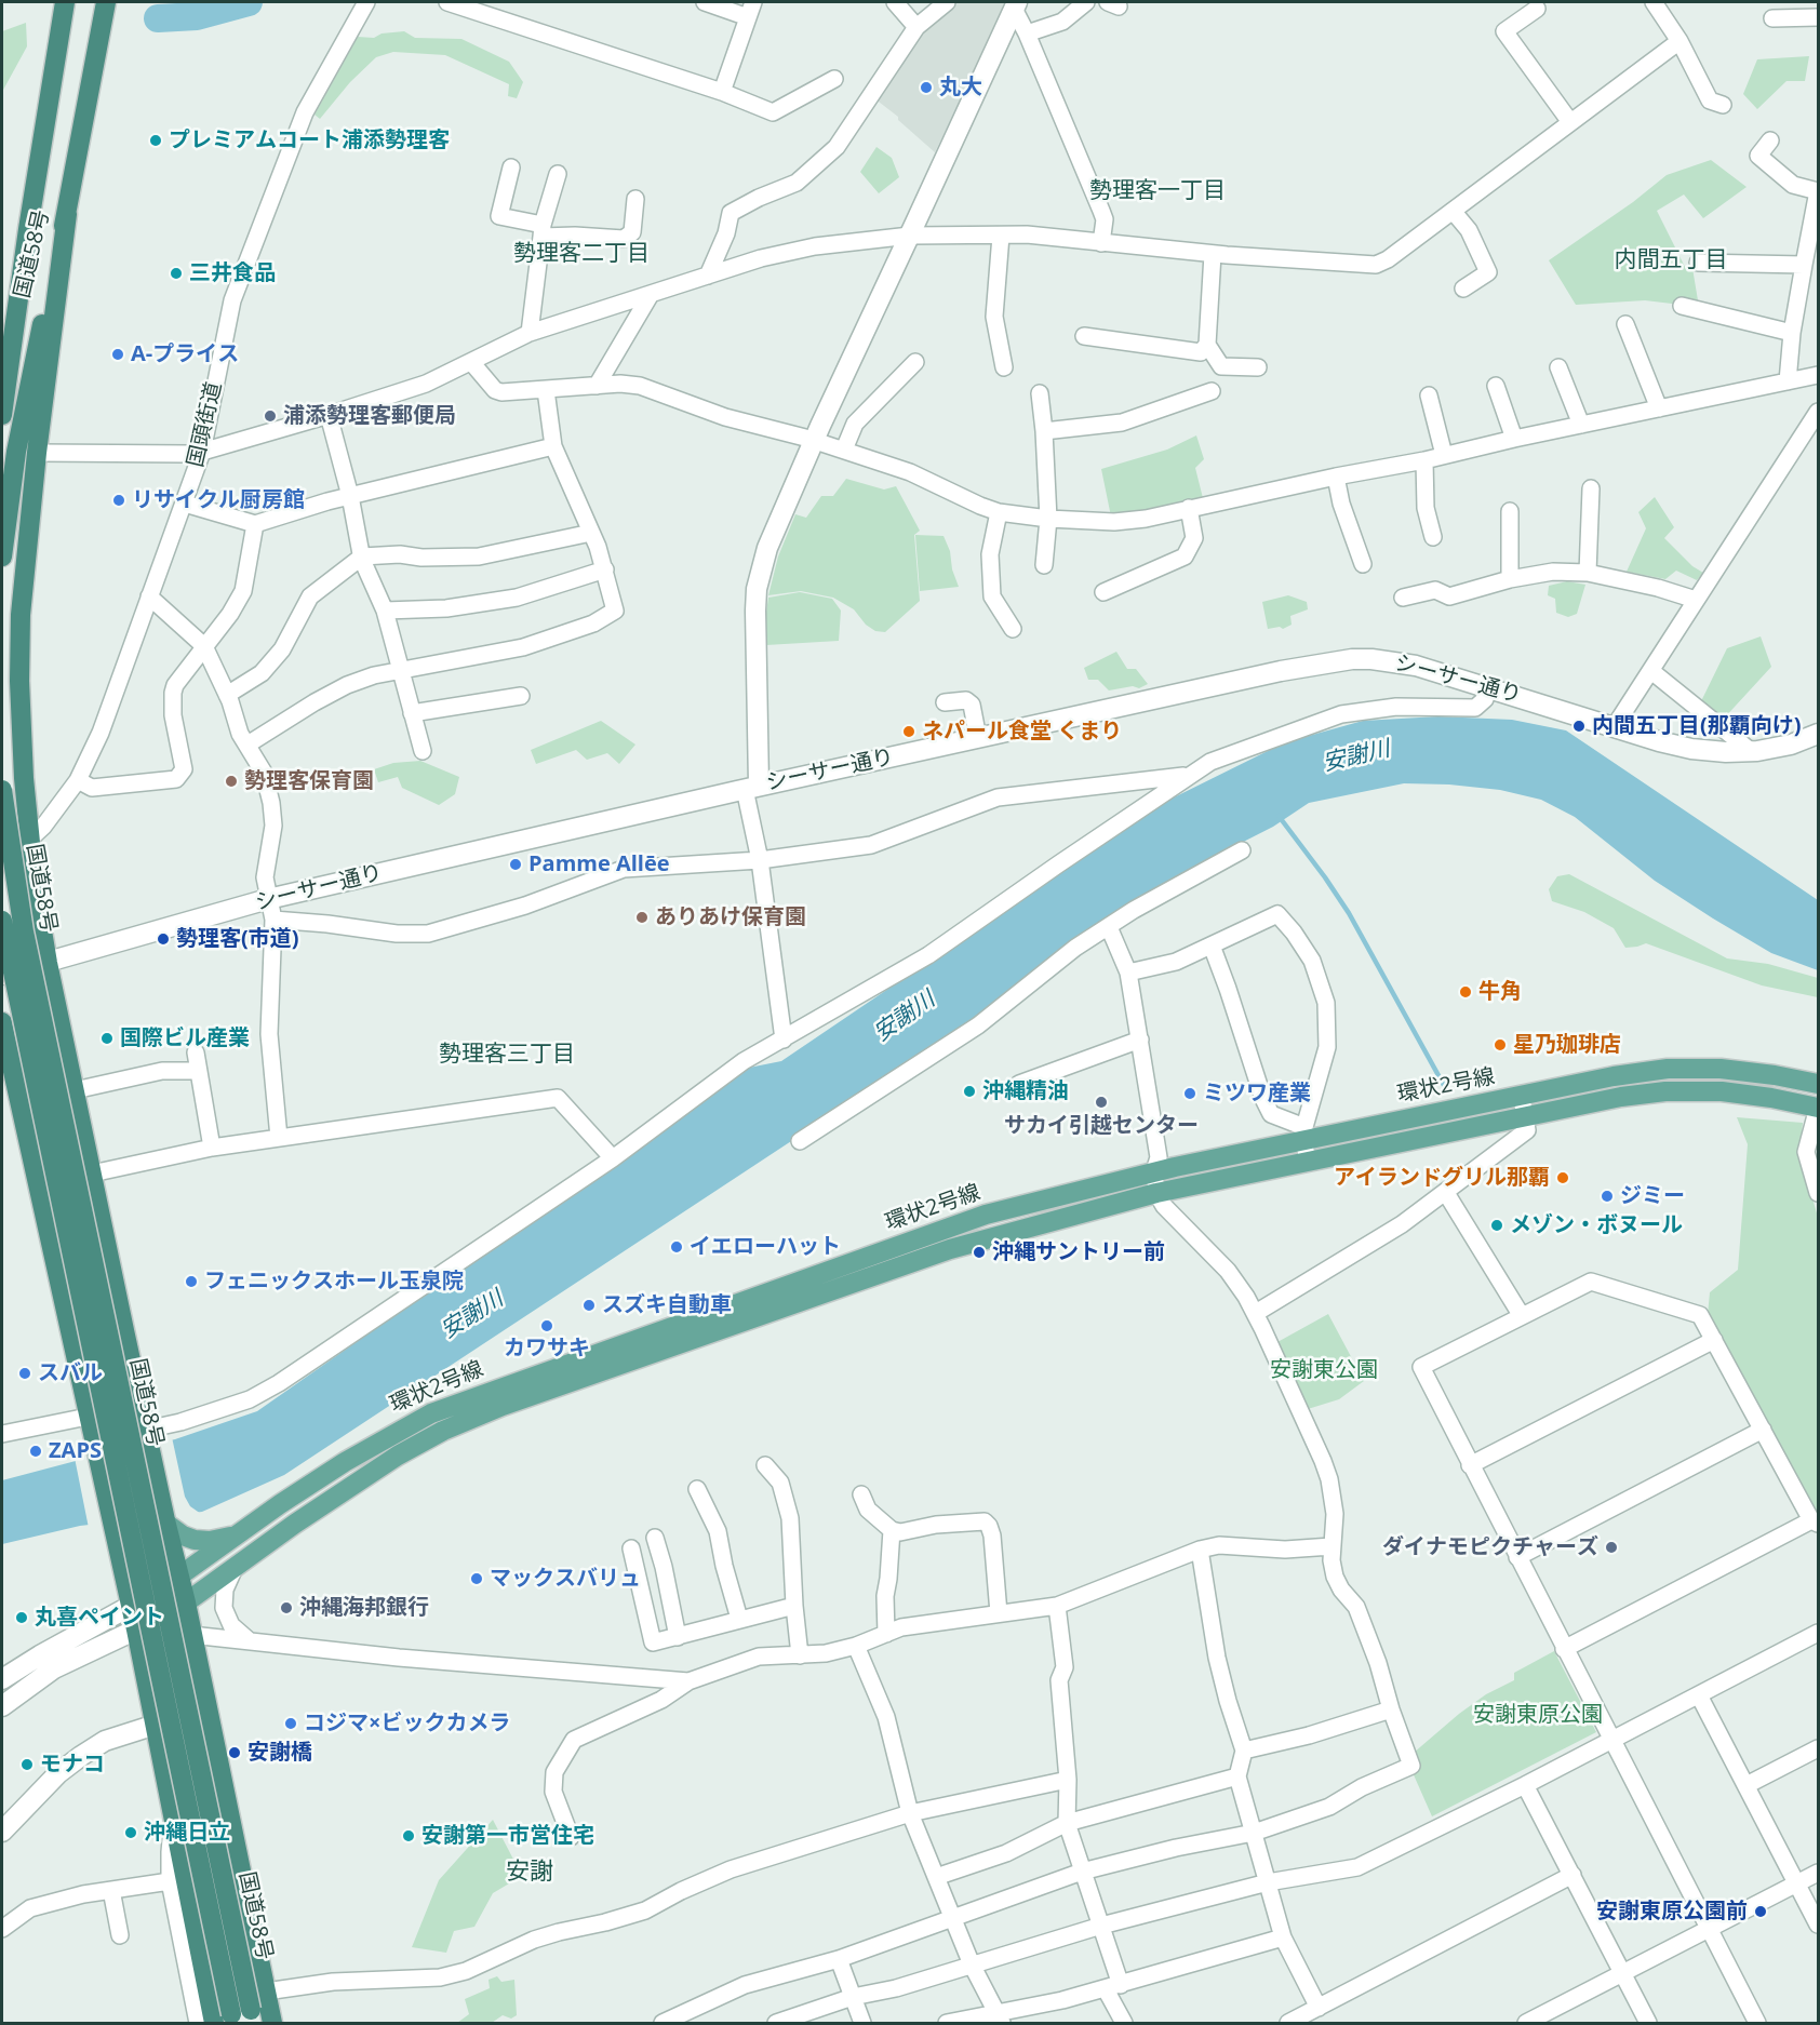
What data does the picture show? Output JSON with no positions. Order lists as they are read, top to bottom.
{
  "streets": {
    "highway": ["国道58号"],
    "main road": ["環状2号線"],
    "street": ["国頭街道", "シーサー通り"]
  },
  "districts": [
    "勢理客一丁目",
    "勢理客二丁目",
    "内間五丁目",
    "勢理客三丁目",
    "安謝"
  ],
  "water": ["安謝川"],
  "parks": ["安謝東公園", "安謝東原公園"],
  "places": [
    "丸大",
    "プレミアムコート浦添勢理客",
    "三井食品",
    "A-プライス",
    "浦添勢理客郵便局",
    "リサイクル厨房館",
    "内間五丁目(那覇向け)",
    "ネパール食堂 くまり",
    "勢理客保育園",
    "Pamme Allēe",
    "ありあけ保育園",
    "勢理客(市道)",
    "牛角",
    "国際ビル産業",
    "星乃珈琲店",
    "沖縄精油",
    "ミツワ産業",
    "サカイ引越センター",
    "アイランドグリル那覇",
    "ジミー",
    "メゾン・ボヌール",
    "イエローハット",
    "沖縄サントリー前",
    "フェニックスホール玉泉院",
    "スズキ自動車",
    "カワサキ",
    "スバル",
    "ZAPS",
    "ダイナモピクチャーズ",
    "マックスバリュ",
    "沖縄海邦銀行",
    "丸喜ペイント",
    "コジマ×ビックカメラ",
    "安謝橋",
    "モナコ",
    "沖縄日立",
    "安謝第一市営住宅",
    "安謝東原公園前"
  ]
}
